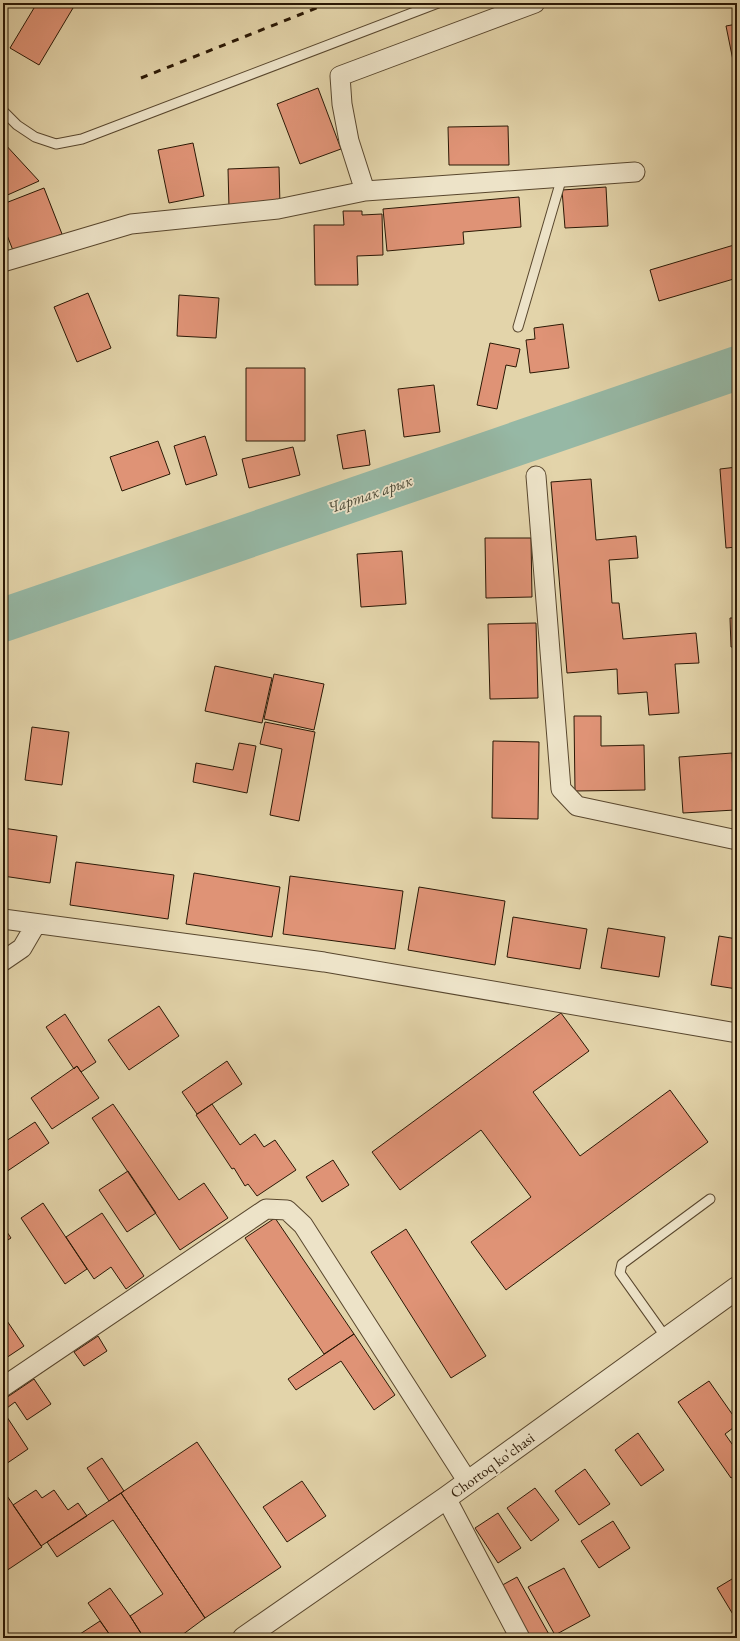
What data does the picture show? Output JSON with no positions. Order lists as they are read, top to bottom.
{
  "streets": {
    "street": ["Chortoq ko'chasi"]
  },
  "water": ["Чартак арык"]
}
